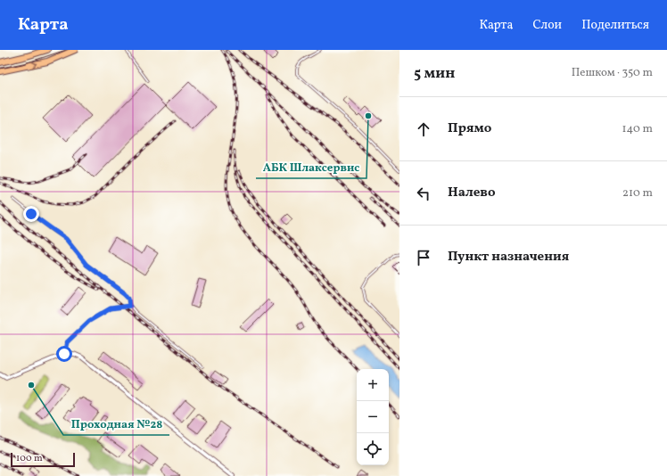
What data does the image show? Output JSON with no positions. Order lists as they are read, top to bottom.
{
  "places": ["АБК Шлаксервис", "Проходная №28"],
  "scale_bar": "100 m",
  "page": {
    "header": "Карта",
    "nav": ["Карта", "Слои", "Поделиться"],
    "heading": ["5 мин", "Пешком · 350 m"],
    "list": [
      ["Прямо", "140 m"],
      ["Налево", "210 m"],
      "Пункт назначения"
    ],
    "map_buttons": ["+", "−"],
    "scale": "100 m"
  }
}
